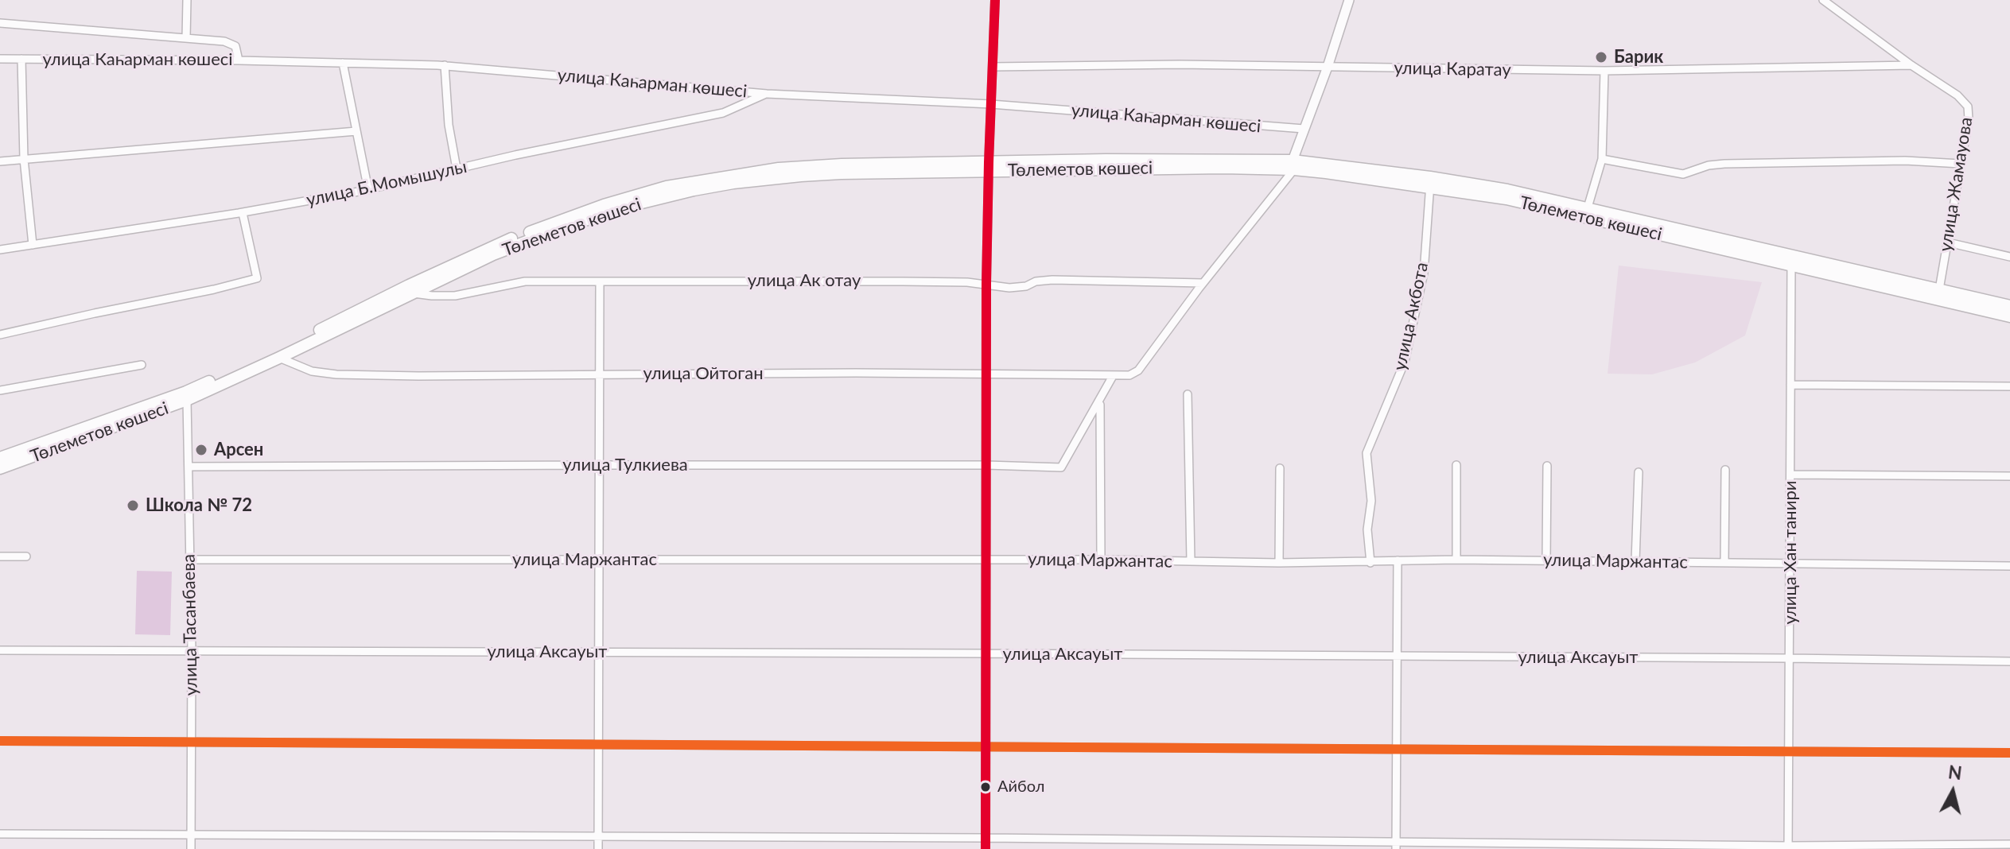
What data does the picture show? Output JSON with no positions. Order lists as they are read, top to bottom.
{
  "streets": {
    "main road": ["Төлеметов көшесі"],
    "street": [
      "улица Каһарман көшесі",
      "улица Каратау",
      "улица Б.Момышулы",
      "улица Жамауова",
      "улица Ак отау",
      "улица Акбота",
      "улица Ойтоган",
      "улица Тулкиева",
      "улица Хан танири",
      "улица Маржантас",
      "улица Тасанбаева",
      "улица Аксауыт"
    ]
  },
  "crossings": [
    ["улица Каһарман көшесі", "улица Б.Момышулы"],
    ["улица Каратау", "улица Жамауова"],
    ["Төлеметов көшесі", "улица Жамауова"],
    ["Төлеметов көшесі", "улица Ак отау"],
    ["Төлеметов көшесі", "улица Акбота"],
    ["Төлеметов көшесі", "улица Ойтоган"],
    ["Төлеметов көшесі", "улица Хан танири"],
    ["Төлеметов көшесі", "улица Тасанбаева"],
    ["улица Ак отау", "улица Ойтоган"],
    ["улица Акбота", "улица Маржантас"],
    ["улица Тулкиева", "улица Тасанбаева"],
    ["улица Хан танири", "улица Маржантас"],
    ["улица Хан танири", "улица Аксауыт"],
    ["улица Маржантас", "улица Тасанбаева"],
    ["улица Тасанбаева", "улица Аксауыт"]
  ],
  "places": [
    "Барик",
    "Арсен",
    "Школа № 72",
    "Айбол"
  ],
  "north": "top"
}
